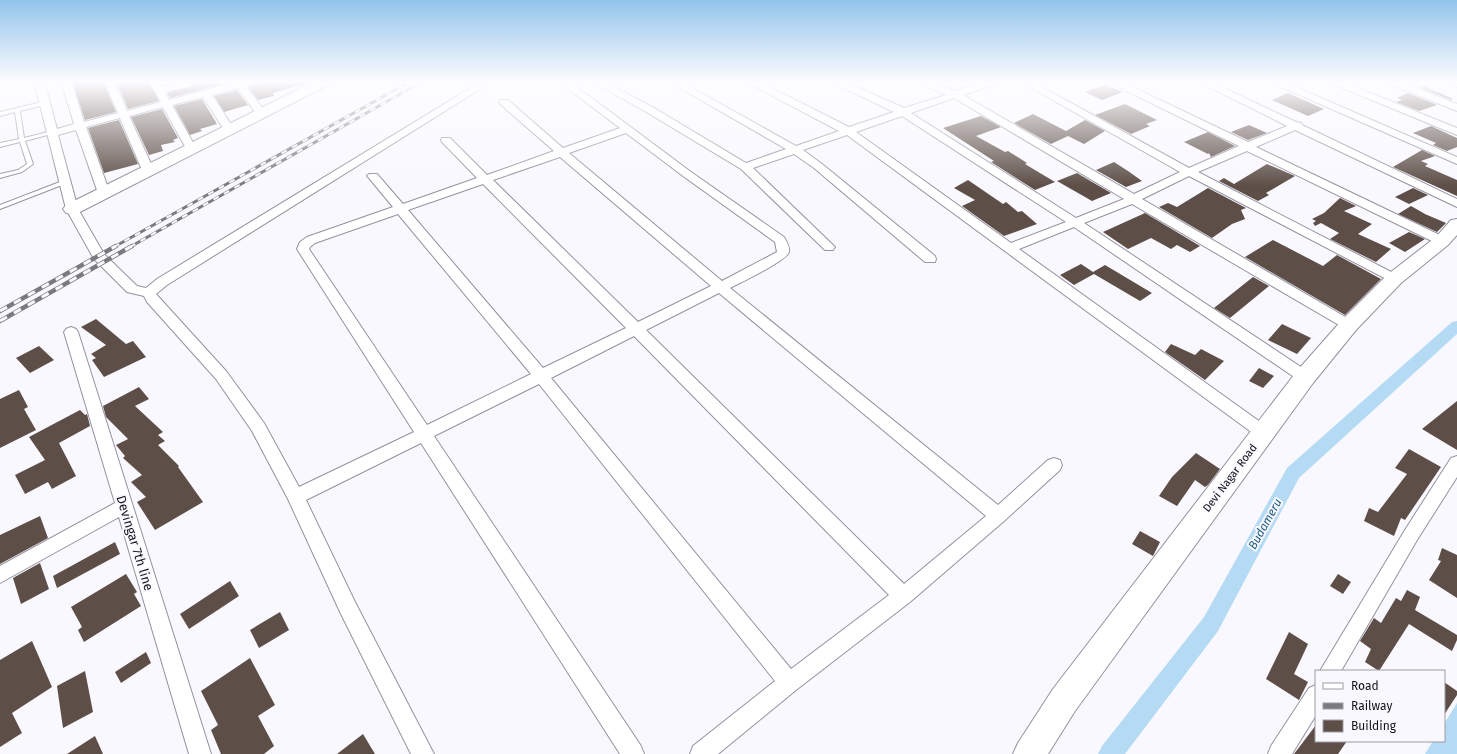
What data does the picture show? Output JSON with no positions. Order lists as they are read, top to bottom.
{
  "streets": {
    "street": ["Devi Nagar Road", "Devingar 7th line"]
  },
  "water": ["Budameru"],
  "legend": ["Road", "Railway", "Building"]
}
